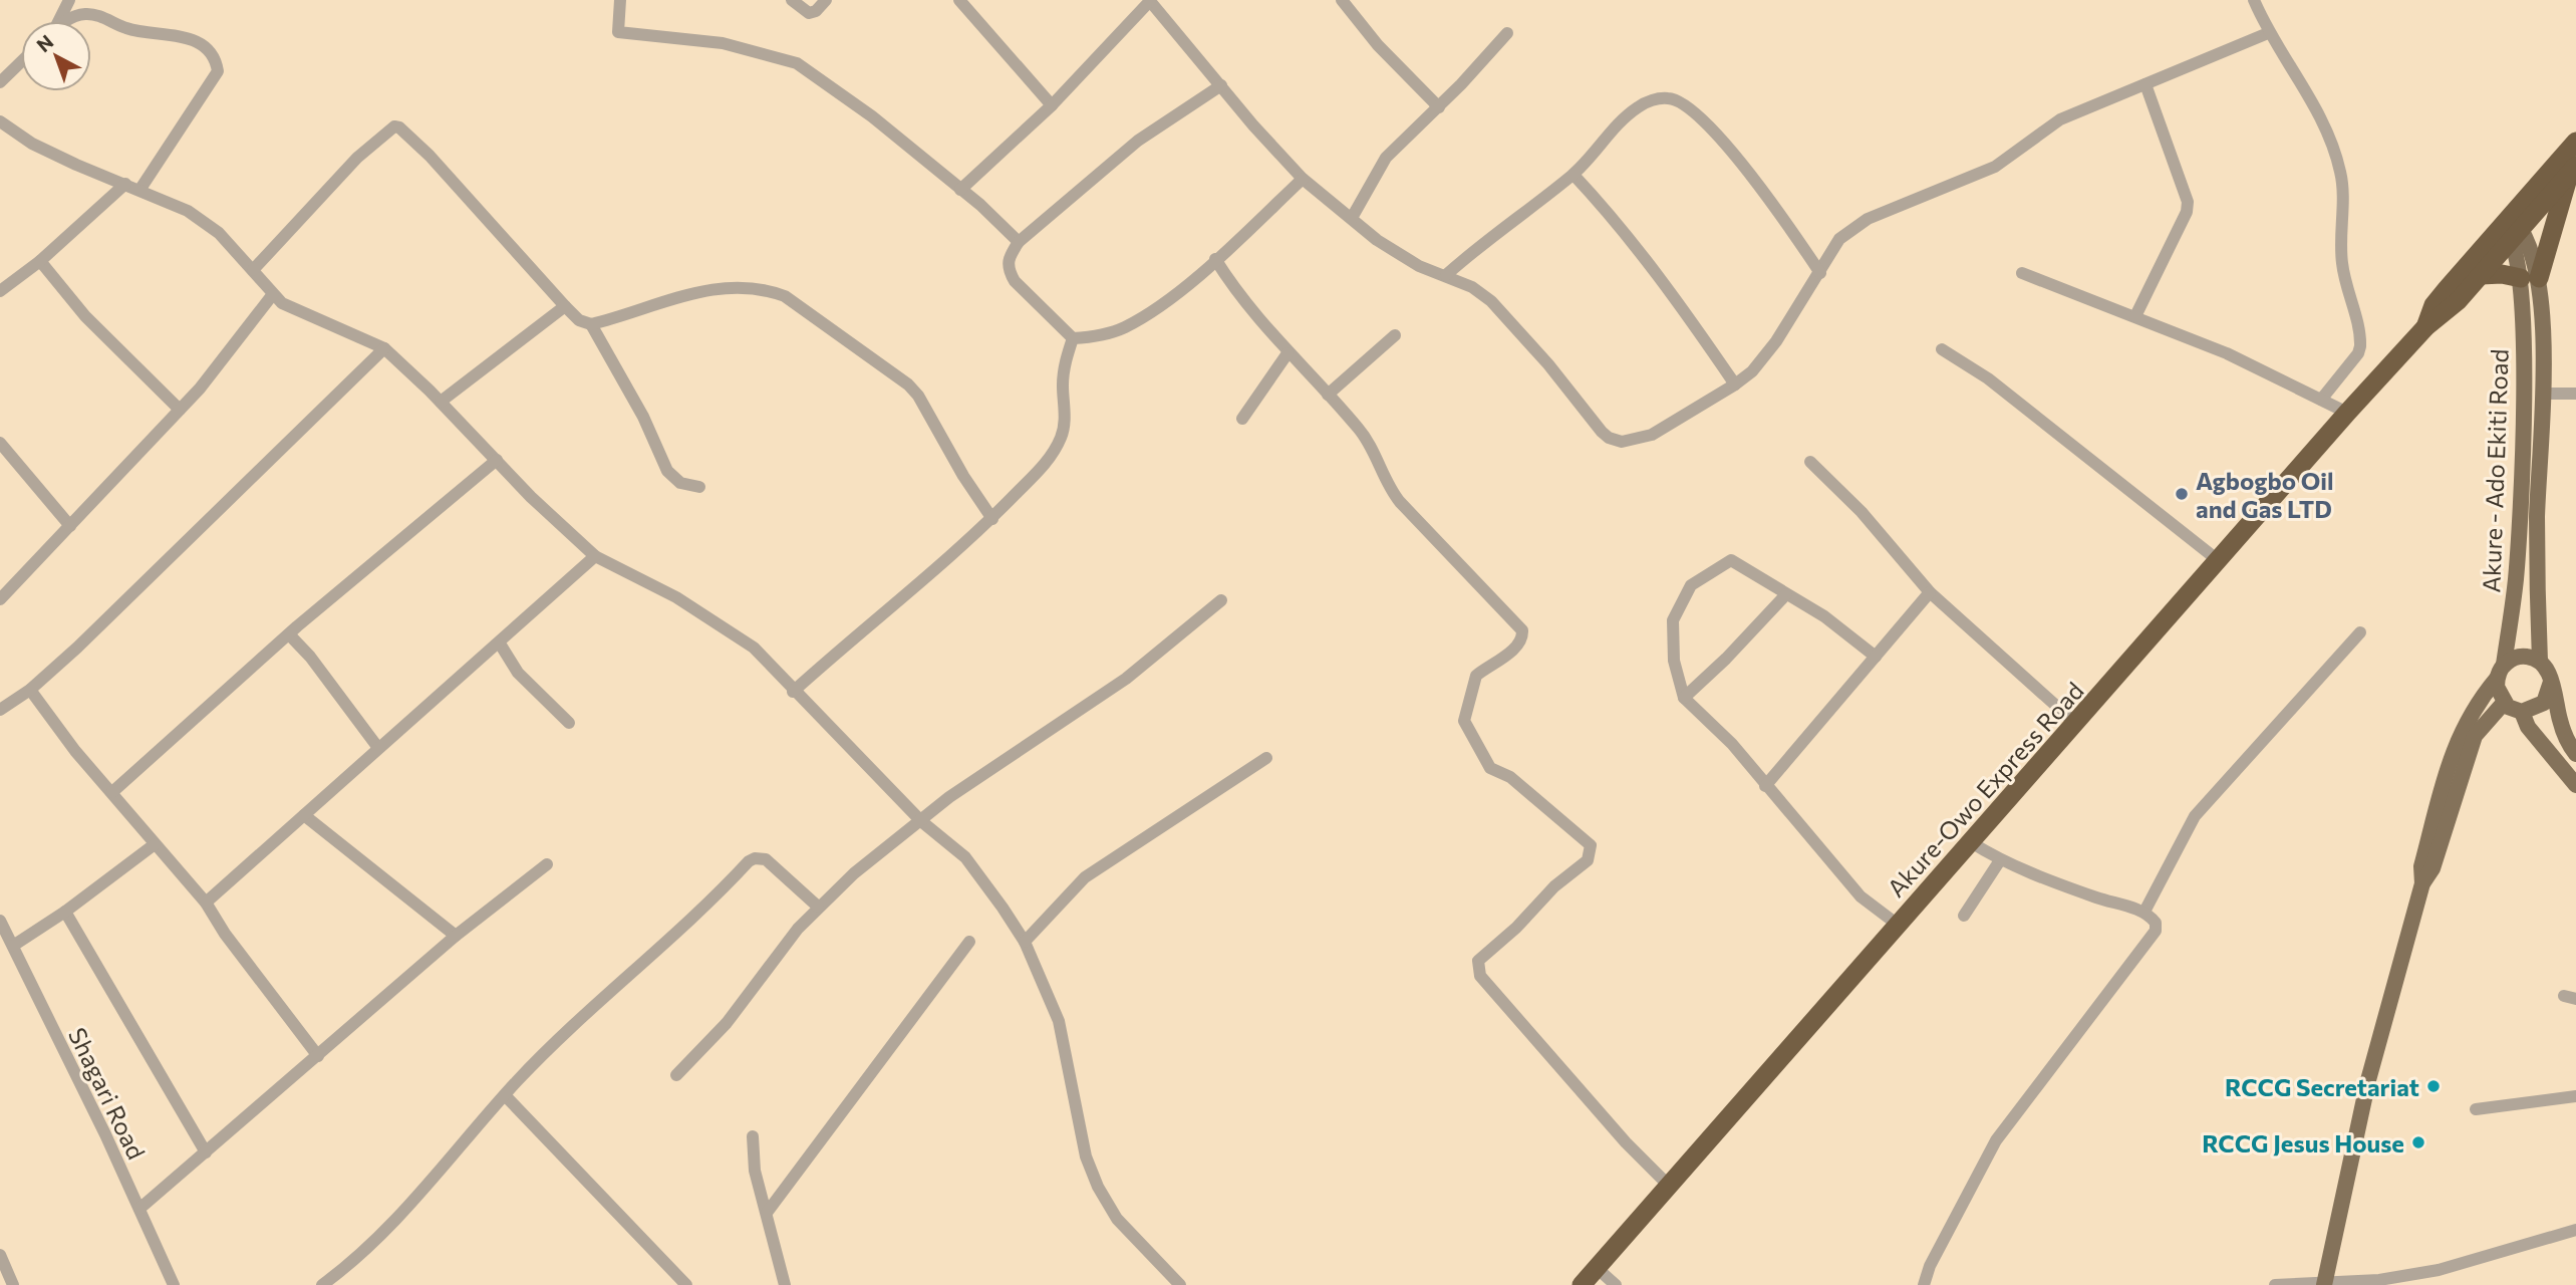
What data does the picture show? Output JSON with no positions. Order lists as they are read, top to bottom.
{
  "streets": {
    "highway": ["Akure-Owo Express Road"],
    "main road": ["Akure - Ado Ekiti Road"],
    "street": ["Shagari Road"]
  },
  "places": ["Agbogbo Oil and Gas LTD", "RCCG Secretariat", "RCCG Jesus House"],
  "north": "top left"
}
